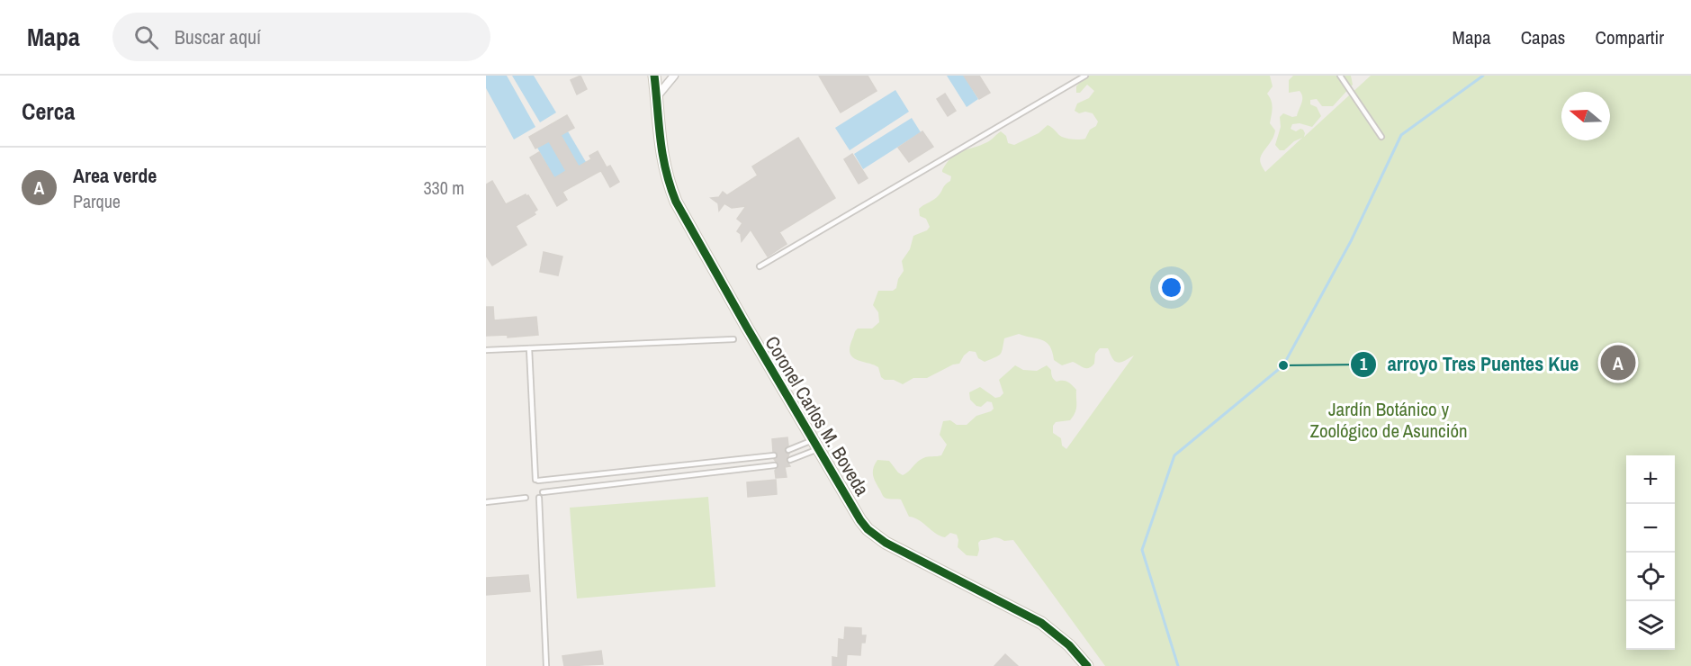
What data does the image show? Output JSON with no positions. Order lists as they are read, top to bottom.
{
  "streets": {
    "street": ["Coronel Carlos M. Boveda"]
  },
  "parks": ["Jardín Botánico y Zoológico de Asunción"],
  "places": ["arroyo Tres Puentes Kue"],
  "north": "left",
  "page": {
    "header": "Mapa",
    "search": "Buscar aquí",
    "nav": ["Mapa", "Capas", "Compartir"],
    "heading": "Cerca",
    "list": [
      {
        "mark": "A",
        "name": "Area verde",
        "note": "Parque",
        "value": "330 m"
      }
    ],
    "pins": "A",
    "map_buttons": ["+", "−"]
  }
}
